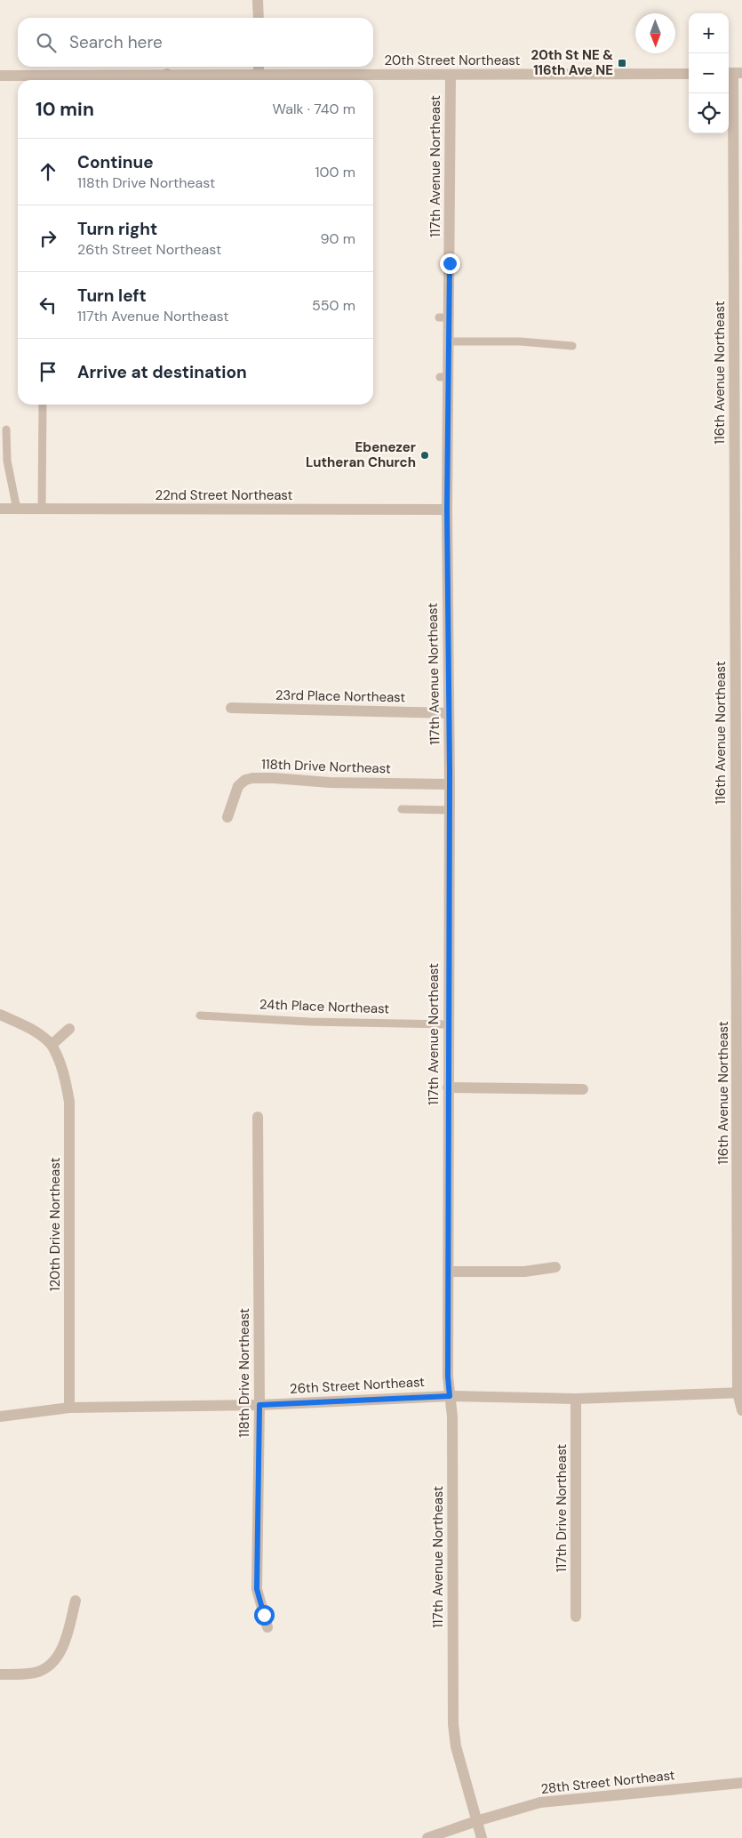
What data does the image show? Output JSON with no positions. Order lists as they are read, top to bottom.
{
  "streets": {
    "street": [
      "20th Street Northeast",
      "117th Avenue Northeast",
      "116th Avenue Northeast",
      "22nd Street Northeast",
      "23rd Place Northeast",
      "118th Drive Northeast",
      "120th Drive Northeast",
      "26th Street Northeast",
      "117th Drive Northeast",
      "28th Street Northeast"
    ],
    "lane": ["24th Place Northeast"]
  },
  "crossings": [
    ["20th Street Northeast", "117th Avenue Northeast"],
    ["117th Avenue Northeast", "22nd Street Northeast"],
    ["117th Avenue Northeast", "23rd Place Northeast"],
    ["117th Avenue Northeast", "118th Drive Northeast"],
    ["117th Avenue Northeast", "24th Place Northeast"],
    ["117th Avenue Northeast", "26th Street Northeast"],
    ["117th Avenue Northeast", "28th Street Northeast"],
    ["116th Avenue Northeast", "26th Street Northeast"],
    ["118th Drive Northeast", "26th Street Northeast"],
    ["120th Drive Northeast", "26th Street Northeast"],
    ["26th Street Northeast", "117th Drive Northeast"]
  ],
  "places": {
    "transit": ["20th St NE & 116th Ave NE"],
    "other": ["Ebenezer Lutheran Church"]
  },
  "north": "bottom",
  "page": {
    "map_buttons": ["+", "−"],
    "search": "Search here",
    "heading": ["10 min", "Walk · 740 m"],
    "list": [
      ["Continue", "118th Drive Northeast", "100 m"],
      ["Turn right", "26th Street Northeast", "90 m"],
      ["Turn left", "117th Avenue Northeast", "550 m"],
      "Arrive at destination"
    ]
  }
}
